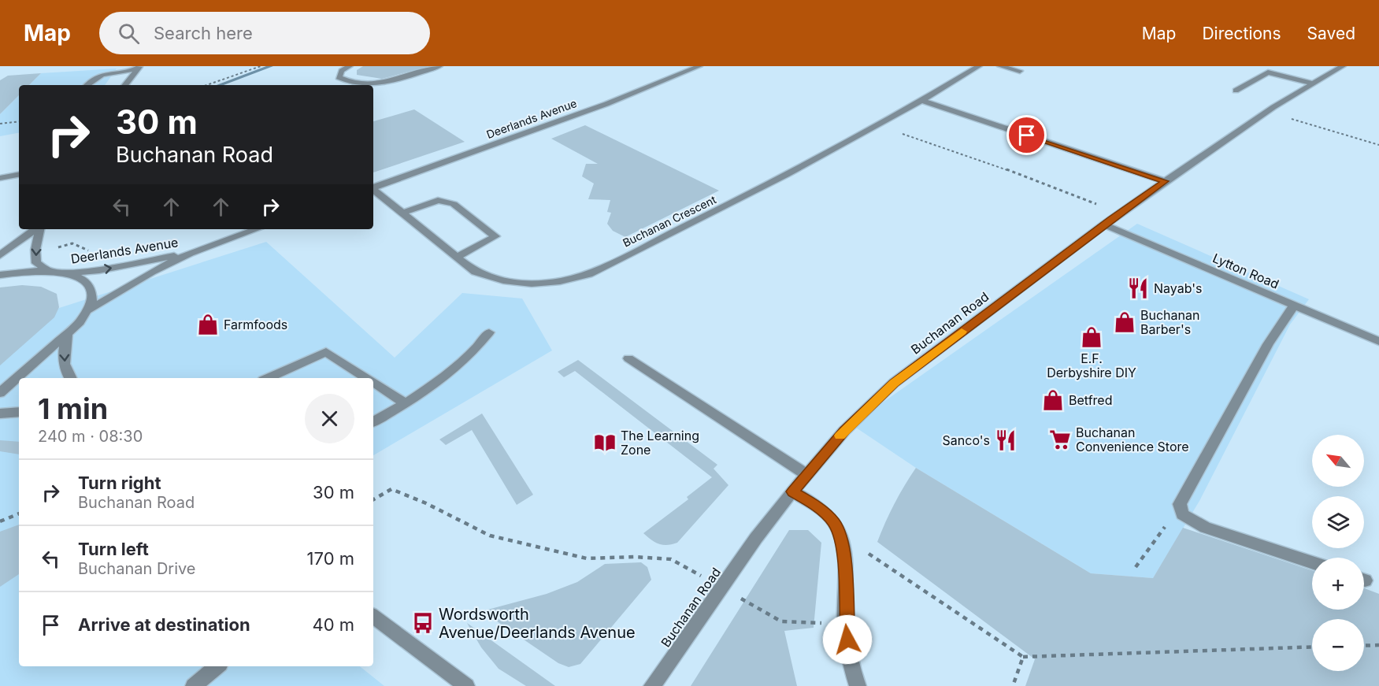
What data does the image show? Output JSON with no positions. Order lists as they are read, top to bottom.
{
  "streets": {
    "street": [
      "Deerlands Avenue",
      "Buchanan Crescent",
      "Lytton Road",
      "Buchanan Road"
    ]
  },
  "crossings": [
    ["Lytton Road", "Buchanan Road"]
  ],
  "places": {
    "restaurant": ["Nayab's", "Sanco's"],
    "shop": [
      "Buchanan Barber's",
      "Farmfoods",
      "E.F. Derbyshire DIY",
      "Betfred"
    ],
    "supermarket": ["Buchanan Convenience Store"],
    "library": ["The Learning Zone"],
    "bus stop": ["Wordsworth Avenue/Deerlands Avenue"]
  },
  "north": "top left",
  "page": {
    "header": "Map",
    "search": "Search here",
    "nav": ["Map", "Directions", "Saved"],
    "turn": ["30 m", "Buchanan Road"],
    "heading": ["1 min", "240 m · 08:30"],
    "map_buttons": ["+", "−"],
    "list": [
      {
        "name": "Turn right",
        "note": "Buchanan Road",
        "value": "30 m"
      },
      {
        "name": "Turn left",
        "note": "Buchanan Drive",
        "value": "170 m"
      },
      {
        "name": "Arrive at destination",
        "value": "40 m"
      }
    ]
  }
}
